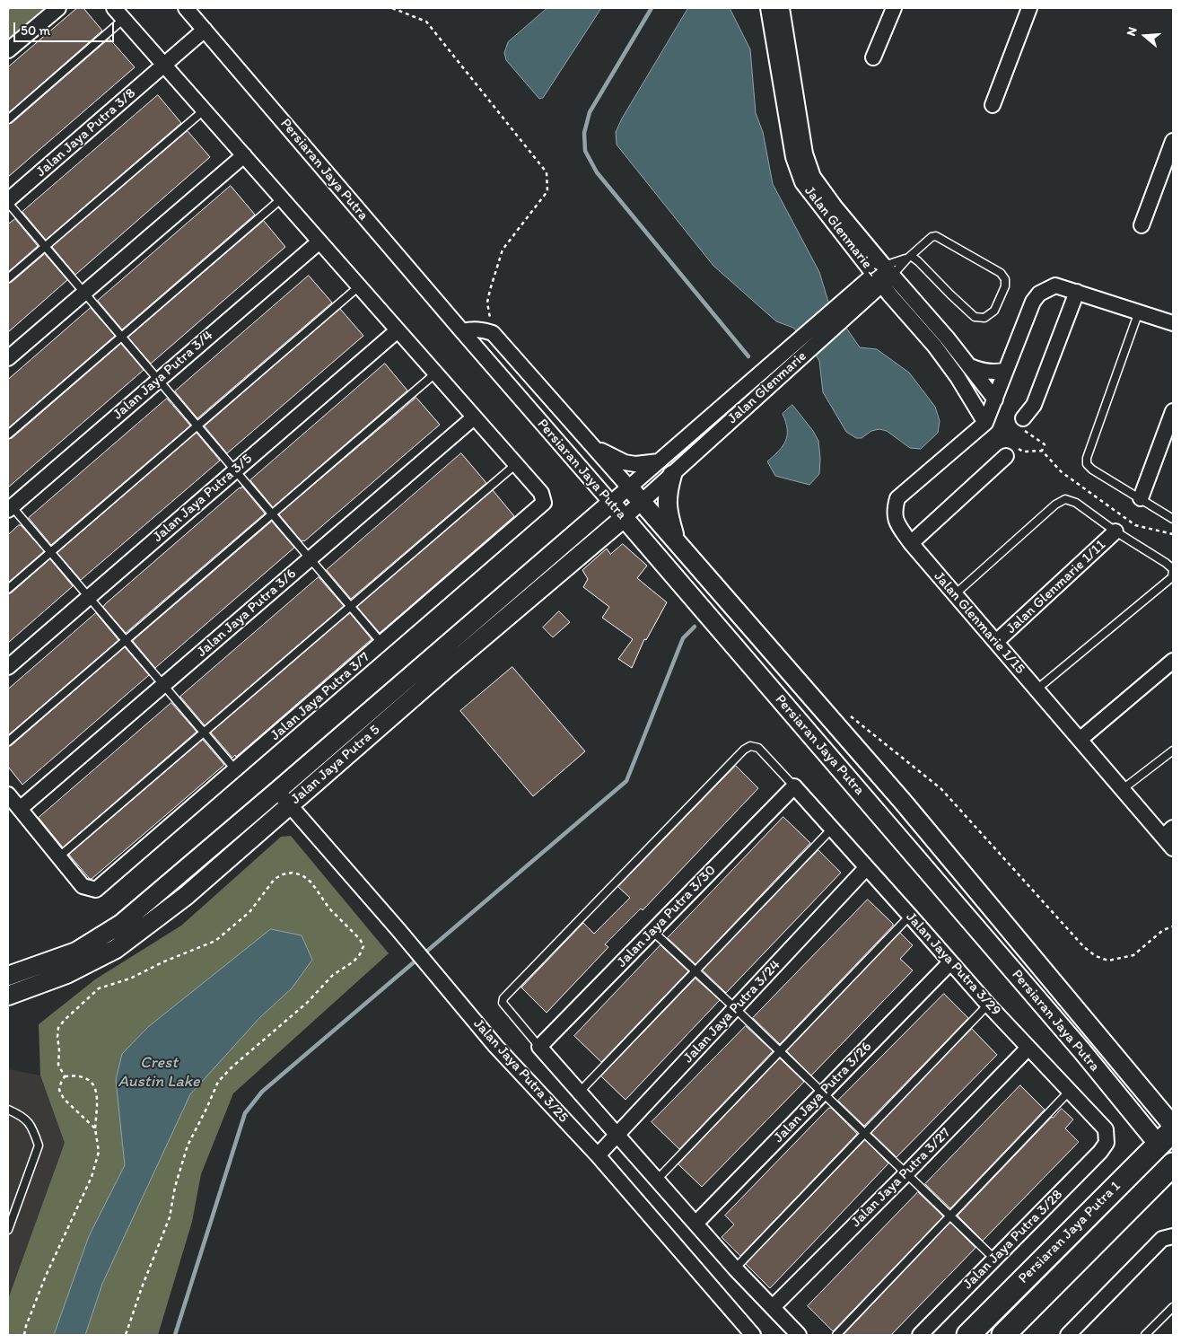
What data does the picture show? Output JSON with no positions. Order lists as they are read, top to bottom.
{
  "streets": {
    "main road": ["Persiaran Jaya Putra", "Persiaran Jaya Putra 1"],
    "street": [
      "Jalan Jaya Putra 3/8",
      "Jalan Glenmarie 1",
      "Jalan Jaya Putra 3/4",
      "Jalan Glenmarie",
      "Jalan Jaya Putra 3/5",
      "Jalan Glenmarie 1/11",
      "Jalan Jaya Putra 3/6",
      "Jalan Glenmarie 1/15",
      "Jalan Jaya Putra 3/7",
      "Jalan Jaya Putra 5",
      "Jalan Jaya Putra 3/30",
      "Jalan Jaya Putra 3/29",
      "Jalan Jaya Putra 3/24",
      "Jalan Jaya Putra 3/25",
      "Jalan Jaya Putra 3/26",
      "Jalan Jaya Putra 3/27",
      "Jalan Jaya Putra 3/28"
    ]
  },
  "crossings": [
    ["Jalan Jaya Putra 3/8", "Persiaran Jaya Putra"],
    ["Persiaran Jaya Putra", "Jalan Glenmarie"],
    ["Persiaran Jaya Putra", "Jalan Jaya Putra 5"],
    ["Persiaran Jaya Putra", "Persiaran Jaya Putra 1"],
    ["Jalan Glenmarie 1", "Jalan Glenmarie"],
    ["Jalan Glenmarie 1", "Jalan Glenmarie 1/15"],
    ["Jalan Glenmarie", "Jalan Jaya Putra 5"],
    ["Jalan Glenmarie 1/11", "Jalan Glenmarie 1/15"],
    ["Jalan Jaya Putra 5", "Jalan Jaya Putra 3/25"],
    ["Jalan Jaya Putra 3/30", "Jalan Jaya Putra 3/29"],
    ["Jalan Jaya Putra 3/30", "Jalan Jaya Putra 3/25"],
    ["Jalan Jaya Putra 3/29", "Jalan Jaya Putra 3/24"],
    ["Jalan Jaya Putra 3/29", "Jalan Jaya Putra 3/26"],
    ["Jalan Jaya Putra 3/29", "Jalan Jaya Putra 3/27"],
    ["Jalan Jaya Putra 3/29", "Jalan Jaya Putra 3/28"],
    ["Jalan Jaya Putra 3/24", "Jalan Jaya Putra 3/25"],
    ["Jalan Jaya Putra 3/25", "Jalan Jaya Putra 3/26"],
    ["Jalan Jaya Putra 3/25", "Jalan Jaya Putra 3/27"]
  ],
  "water": ["Crest Austin Lake"],
  "scale_bar": "50 m",
  "north": "left"
}
